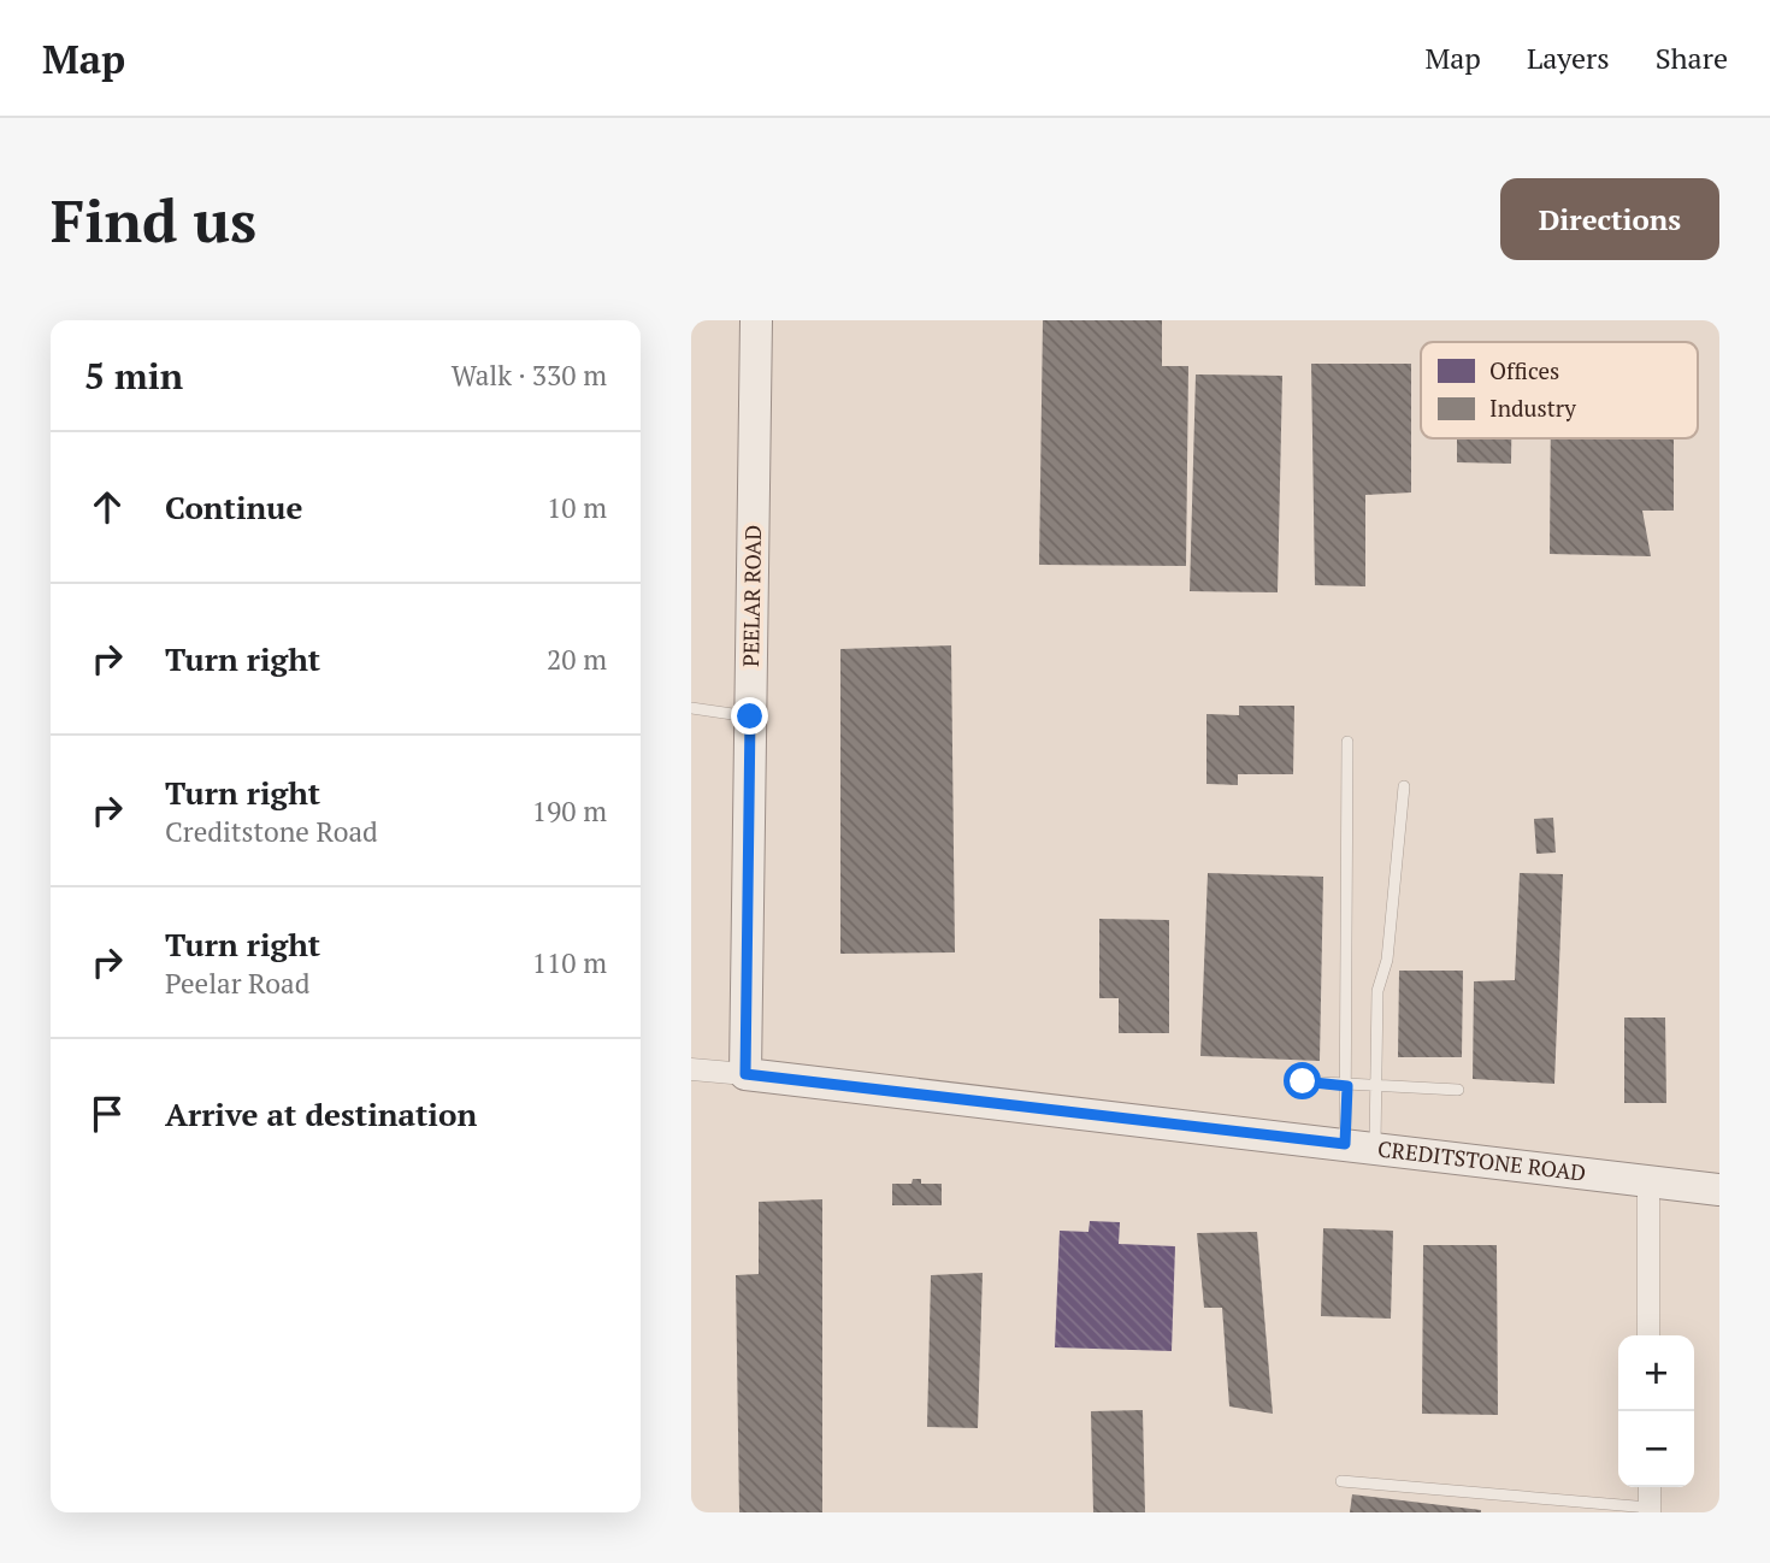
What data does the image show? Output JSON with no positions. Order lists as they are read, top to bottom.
{
  "streets": {
    "street": ["PEELAR ROAD", "CREDITSTONE ROAD"]
  },
  "crossings": [
    ["PEELAR ROAD", "CREDITSTONE ROAD"]
  ],
  "legend": ["Offices", "Industry"],
  "page": {
    "header": "Map",
    "nav": ["Map", "Layers", "Share"],
    "buttons": "Directions",
    "title": "Find us",
    "heading": ["5 min", "Walk · 330 m"],
    "list": [
      ["Continue", "10 m"],
      ["Turn right", "20 m"],
      ["Turn right", "Creditstone Road", "190 m"],
      ["Turn right", "Peelar Road", "110 m"],
      "Arrive at destination"
    ],
    "map_buttons": ["+", "−"]
  }
}
